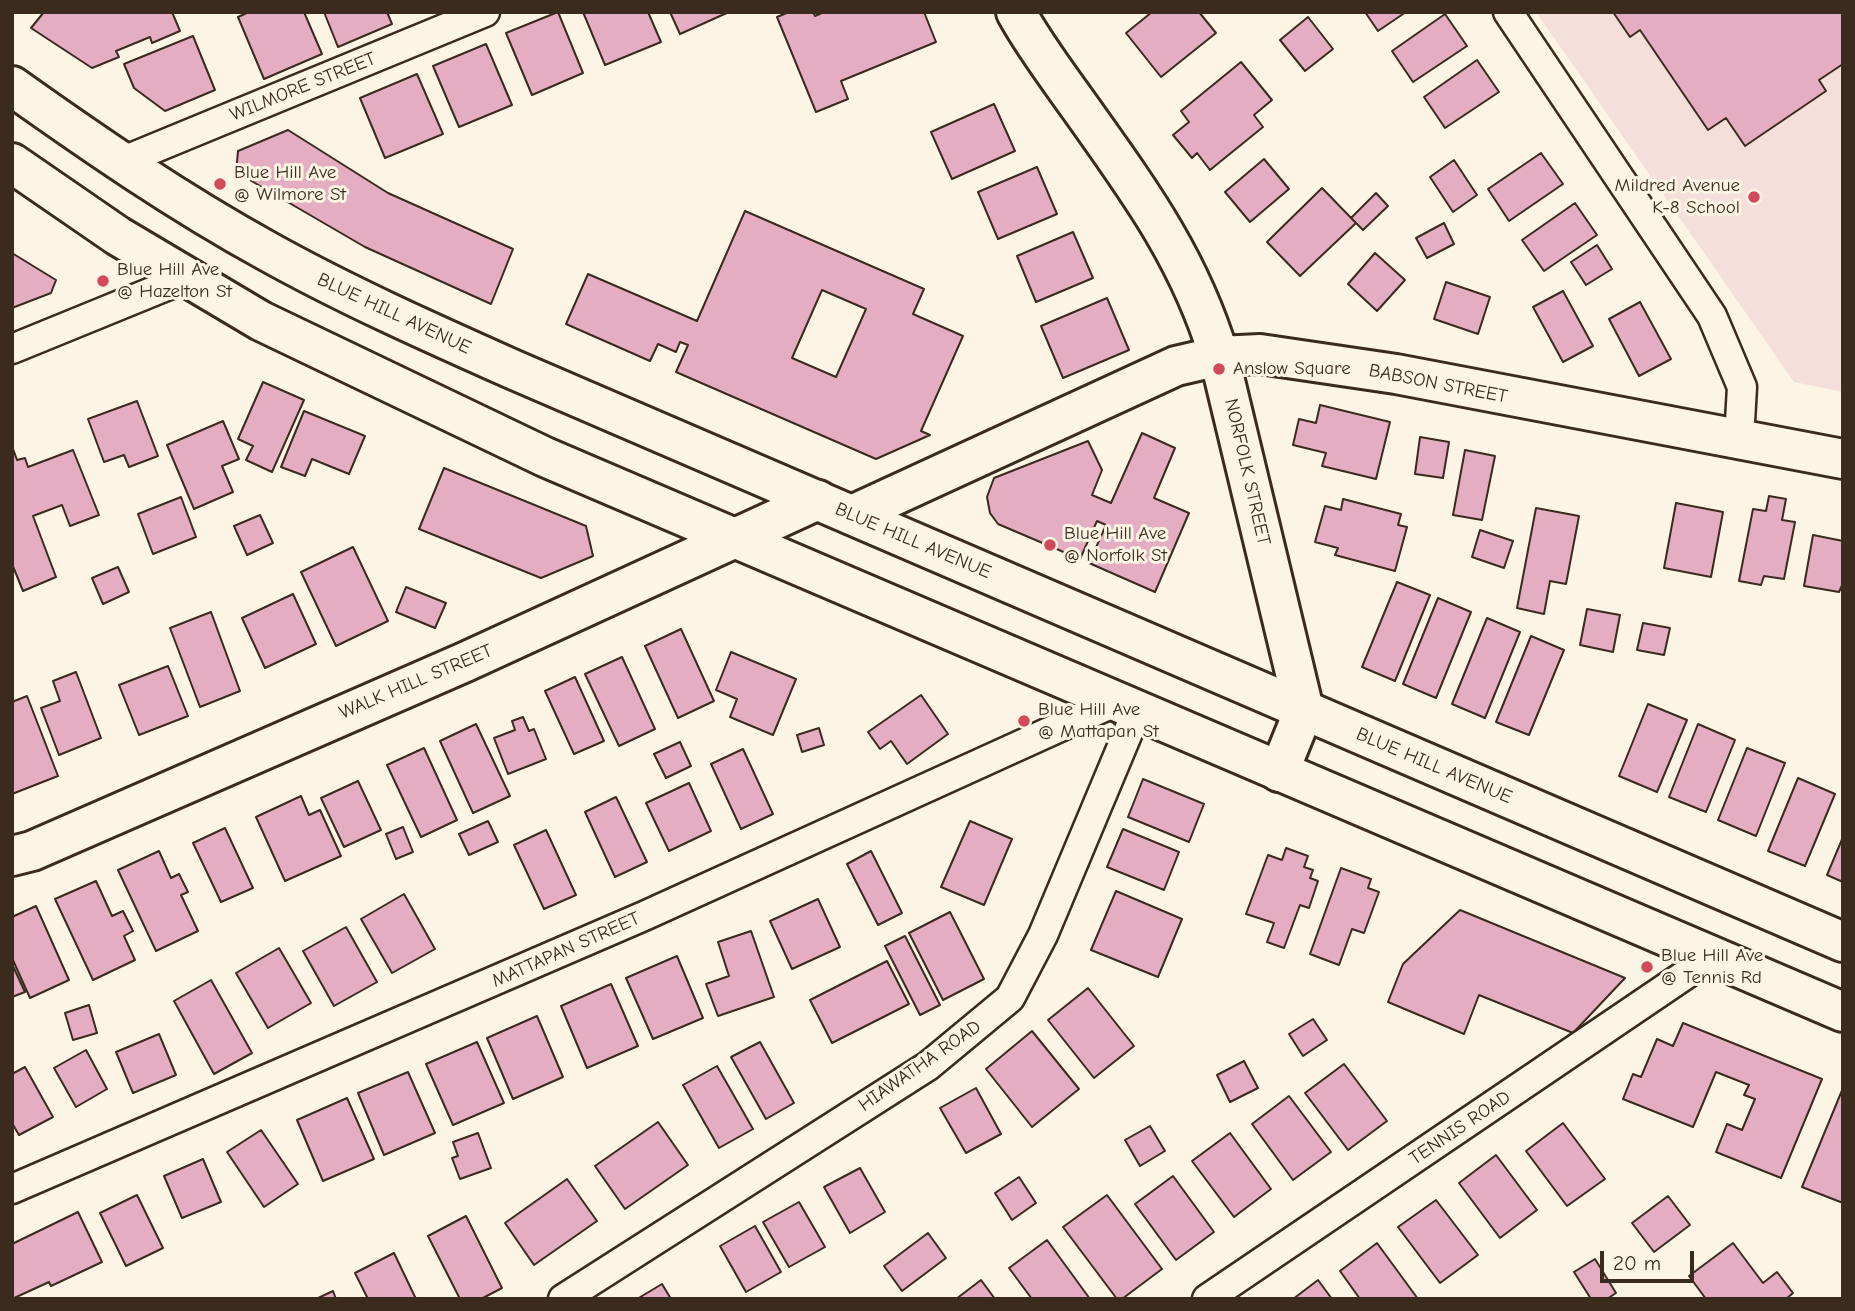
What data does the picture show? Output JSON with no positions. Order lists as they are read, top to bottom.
{
  "streets": {
    "main road": [
      "BLUE HILL AVENUE",
      "BABSON STREET",
      "NORFOLK STREET",
      "WALK HILL STREET"
    ],
    "street": [
      "WILMORE STREET",
      "MATTAPAN STREET",
      "HIAWATHA ROAD",
      "TENNIS ROAD"
    ]
  },
  "crossings": [
    ["WILMORE STREET", "BLUE HILL AVENUE"],
    ["BLUE HILL AVENUE", "BABSON STREET"],
    ["BLUE HILL AVENUE", "NORFOLK STREET"],
    ["BLUE HILL AVENUE", "WALK HILL STREET"],
    ["BABSON STREET", "NORFOLK STREET"],
    ["BABSON STREET", "WALK HILL STREET"],
    ["MATTAPAN STREET", "HIAWATHA ROAD"]
  ],
  "places": [
    "Blue Hill Ave @ Wilmore St",
    "Mildred Avenue K-8 School",
    "Blue Hill Ave @ Hazelton St",
    "Anslow Square",
    "Blue Hill Ave @ Norfolk St",
    "Blue Hill Ave @ Mattapan St",
    "Blue Hill Ave @ Tennis Rd"
  ],
  "scale_bar": "20 m"
}
